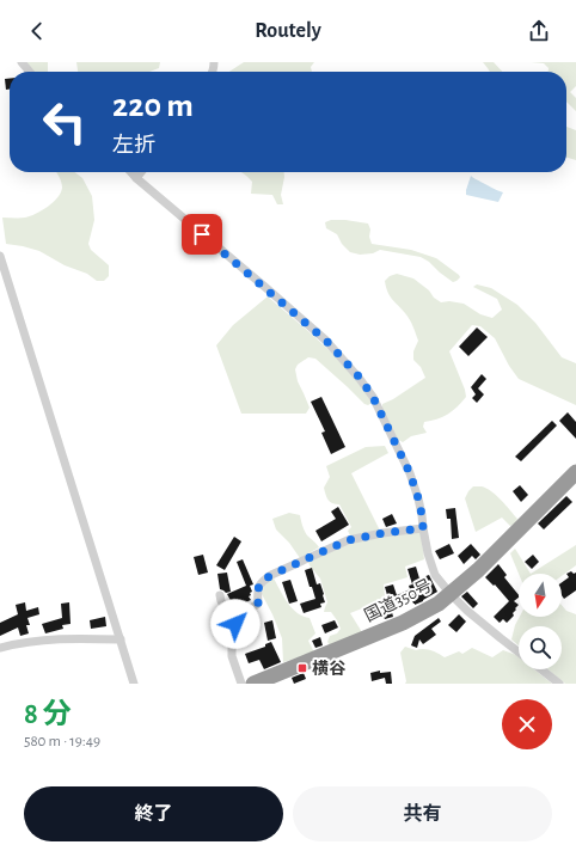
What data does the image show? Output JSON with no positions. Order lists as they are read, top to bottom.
{
  "streets": {
    "highway": ["国道350号"]
  },
  "places": {
    "transit": ["横谷"]
  },
  "north": "bottom",
  "page": {
    "header": "Routely",
    "turn": ["220 m", "左折"],
    "heading": ["8 分", "580 m · 19:49"],
    "buttons": ["終了", "共有"]
  }
}
